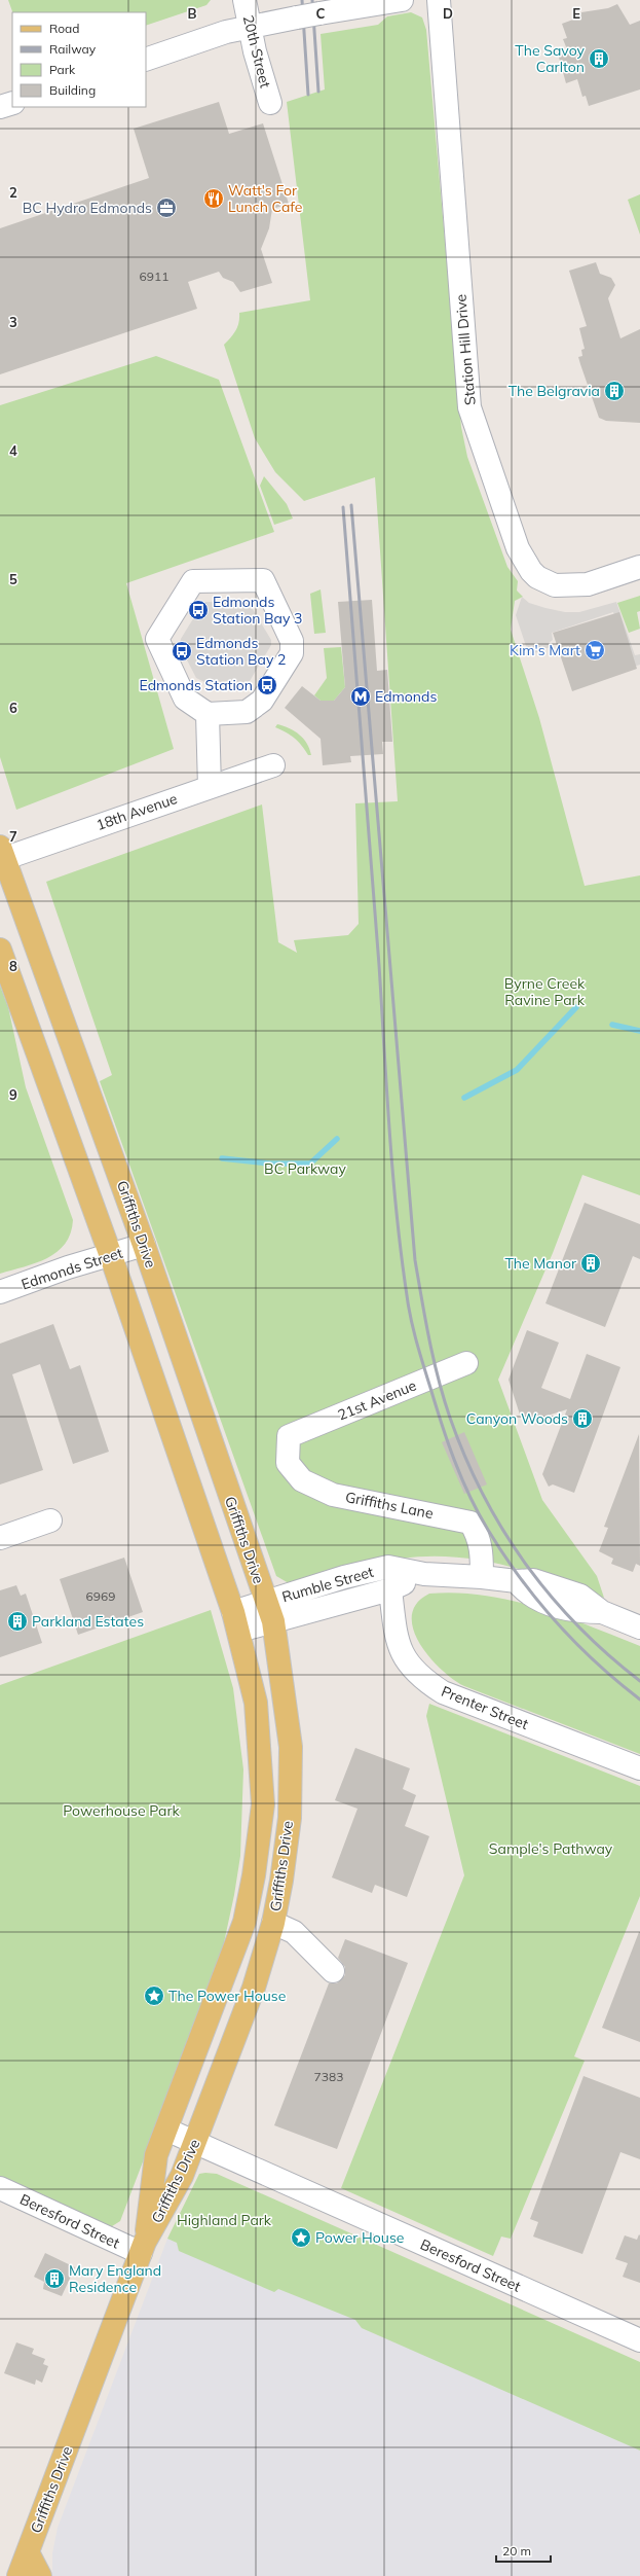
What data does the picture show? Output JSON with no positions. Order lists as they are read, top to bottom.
{
  "streets": {
    "main road": ["Griffiths Drive"],
    "street": [
      "20th Street",
      "Station Hill Drive",
      "18th Avenue",
      "Edmonds Street",
      "21st Avenue",
      "Griffiths Lane",
      "Rumble Street",
      "Prenter Street",
      "Beresford Street"
    ]
  },
  "crossings": [
    ["18th Avenue", "Griffiths Drive"],
    ["Griffiths Drive", "Edmonds Street"],
    ["Griffiths Drive", "Rumble Street"],
    ["Griffiths Drive", "Beresford Street"],
    ["21st Avenue", "Griffiths Lane"],
    ["Griffiths Lane", "Rumble Street"],
    ["Rumble Street", "Prenter Street"]
  ],
  "parks": [
    "Byrne Creek Ravine Park",
    "BC Parkway",
    "Powerhouse Park",
    "Sample's Pathway",
    "Highland Park"
  ],
  "places": {
    "building": [
      "The Savoy Carlton",
      "The Belgravia",
      "The Manor",
      "Canyon Woods",
      "Parkland Estates",
      "Mary England Residence"
    ],
    "restaurant": ["Watt's For Lunch Cafe"],
    "office": ["BC Hydro Edmonds"],
    "bus stop": ["Edmonds Station Bay 3", "Edmonds Station Bay 2", "Edmonds Station"],
    "supermarket": ["Kim's Mart"],
    "metro station": ["Edmonds"],
    "place": ["The Power House", "Power House"]
  },
  "house_numbers": ["6911", "6969", "7383"],
  "legend": [
    "Road",
    "Railway",
    "Park",
    "Building"
  ],
  "scale_bar": "20 m",
  "grid": {
    "columns": [
      "B",
      "C",
      "D",
      "E"
    ],
    "rows": [
      "2",
      "3",
      "4",
      "5",
      "6",
      "7",
      "8",
      "9"
    ]
  }
}
